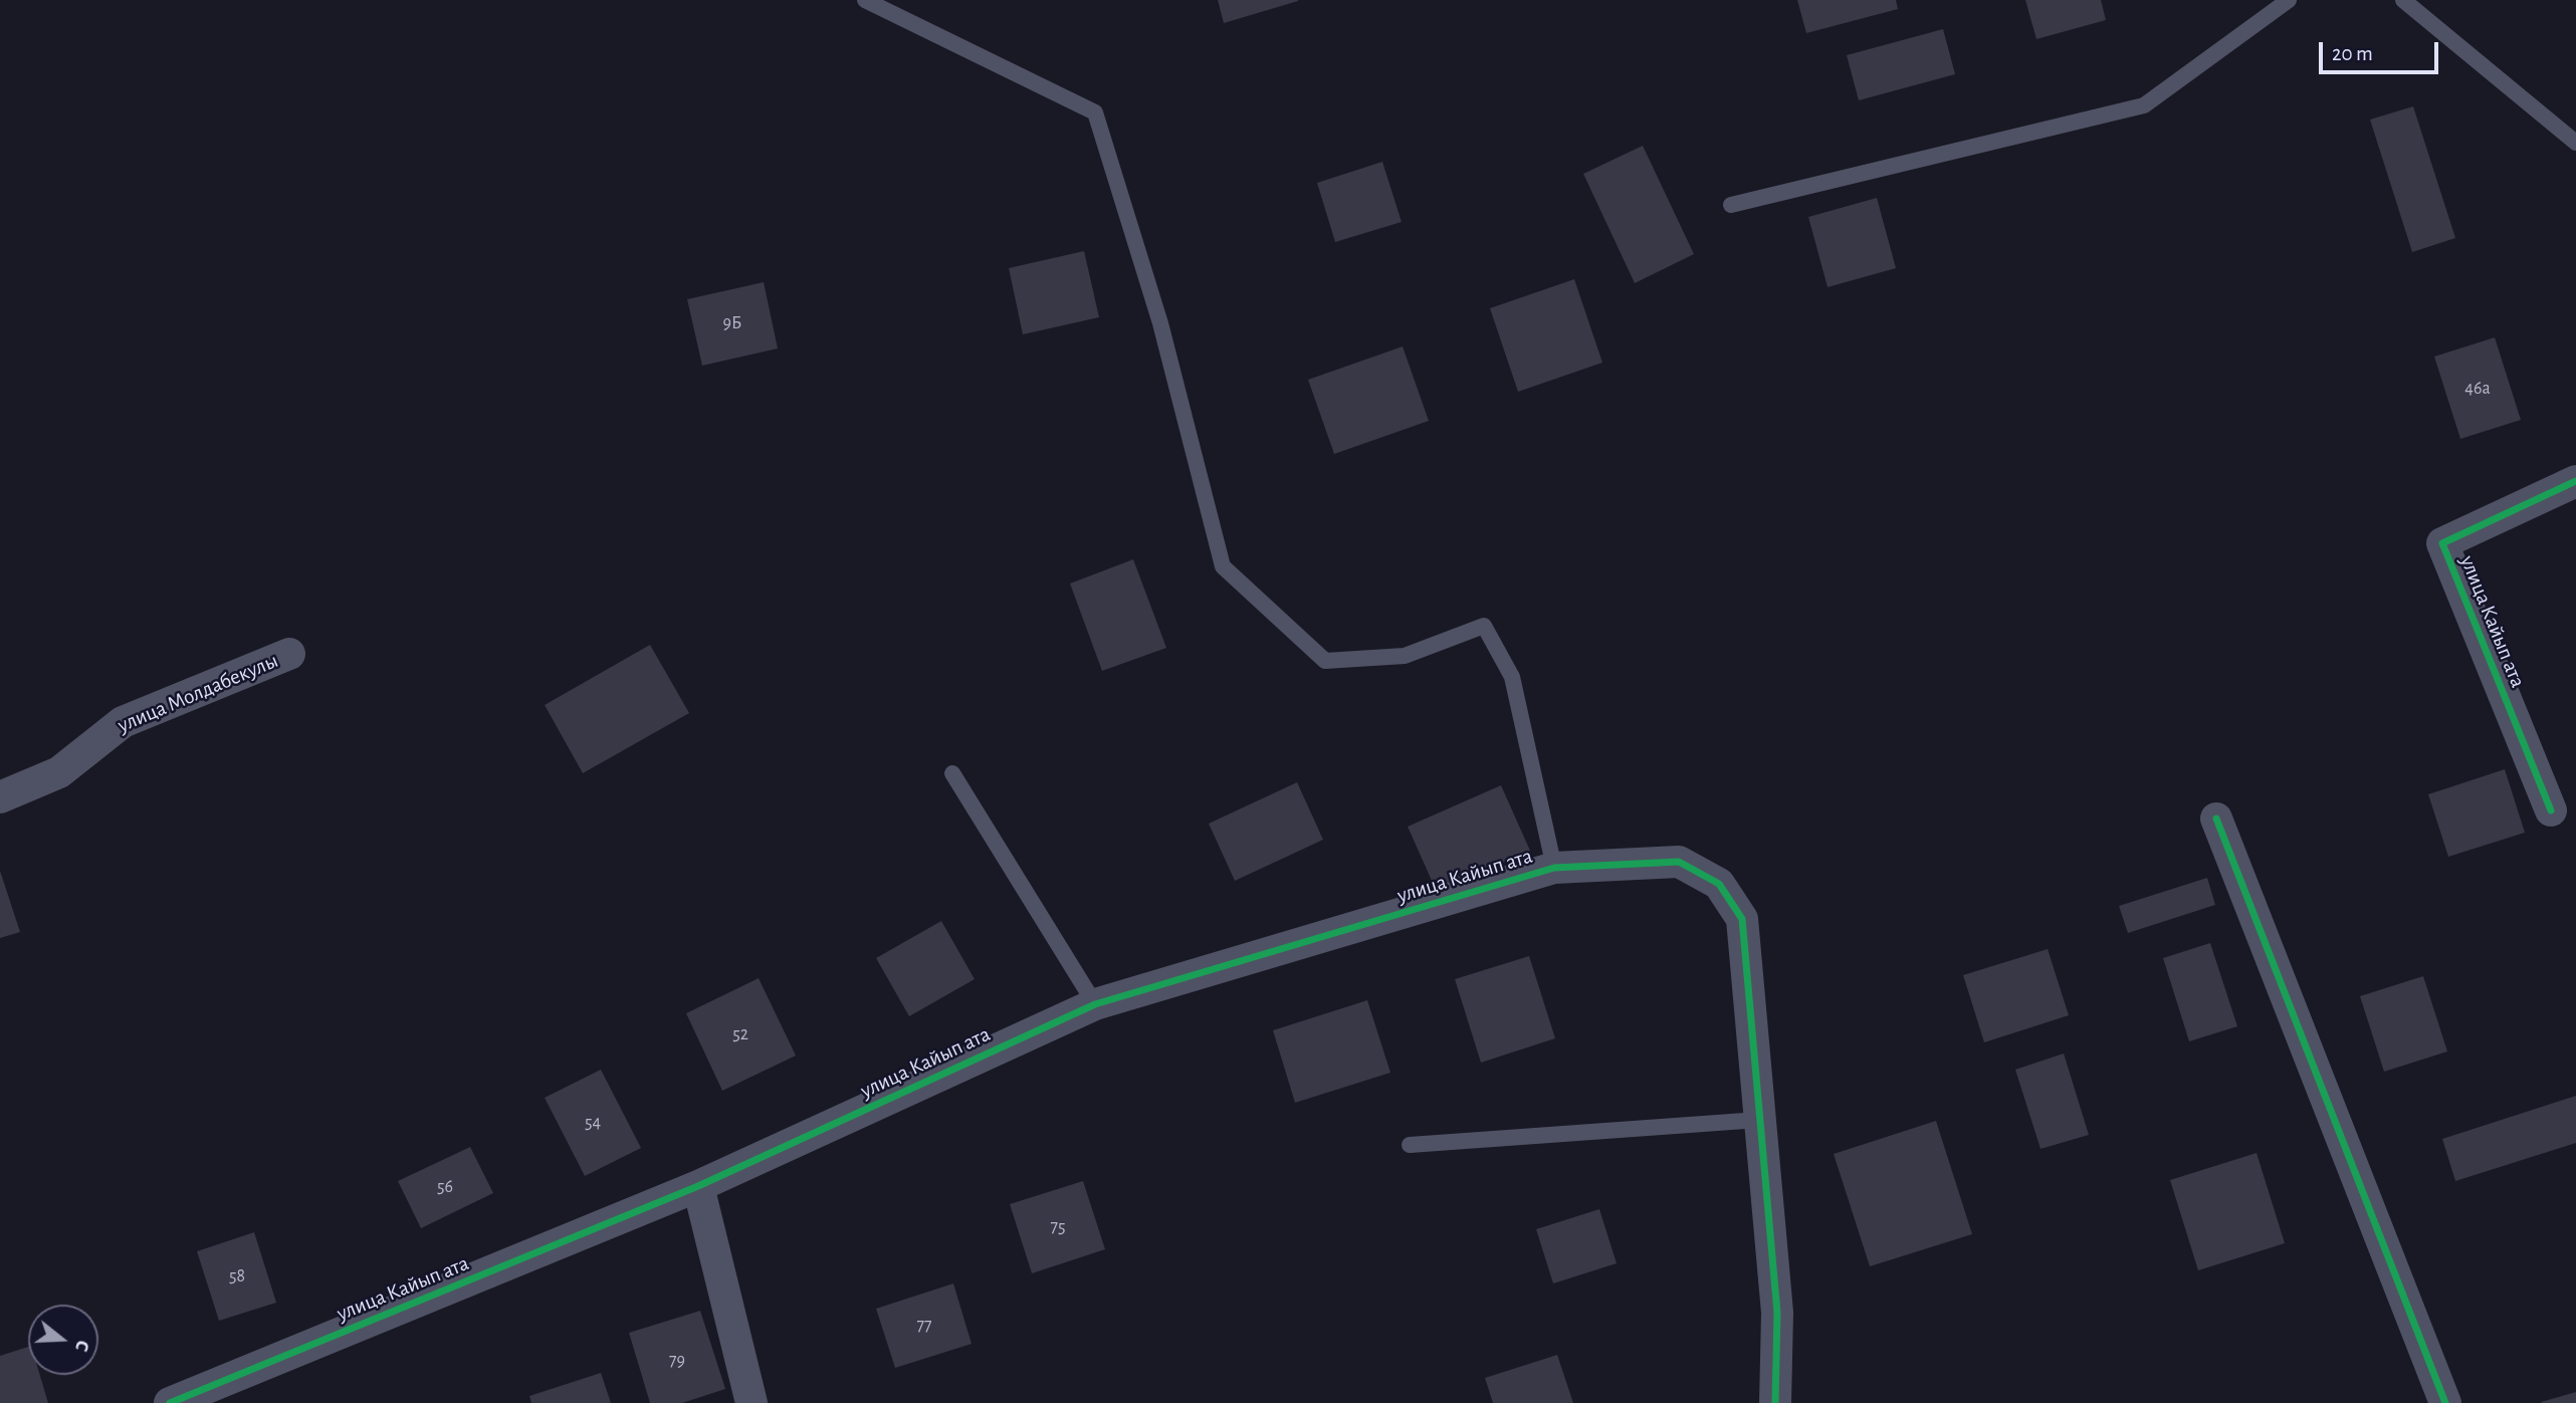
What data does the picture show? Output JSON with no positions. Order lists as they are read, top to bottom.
{
  "streets": {
    "street": ["улица Кайып ата", "улица Молдабекулы"]
  },
  "house_numbers": [
    "9Б",
    "46а",
    "52",
    "54",
    "56",
    "75",
    "58",
    "77",
    "79"
  ],
  "scale_bar": "20 m",
  "north": "right"
}
